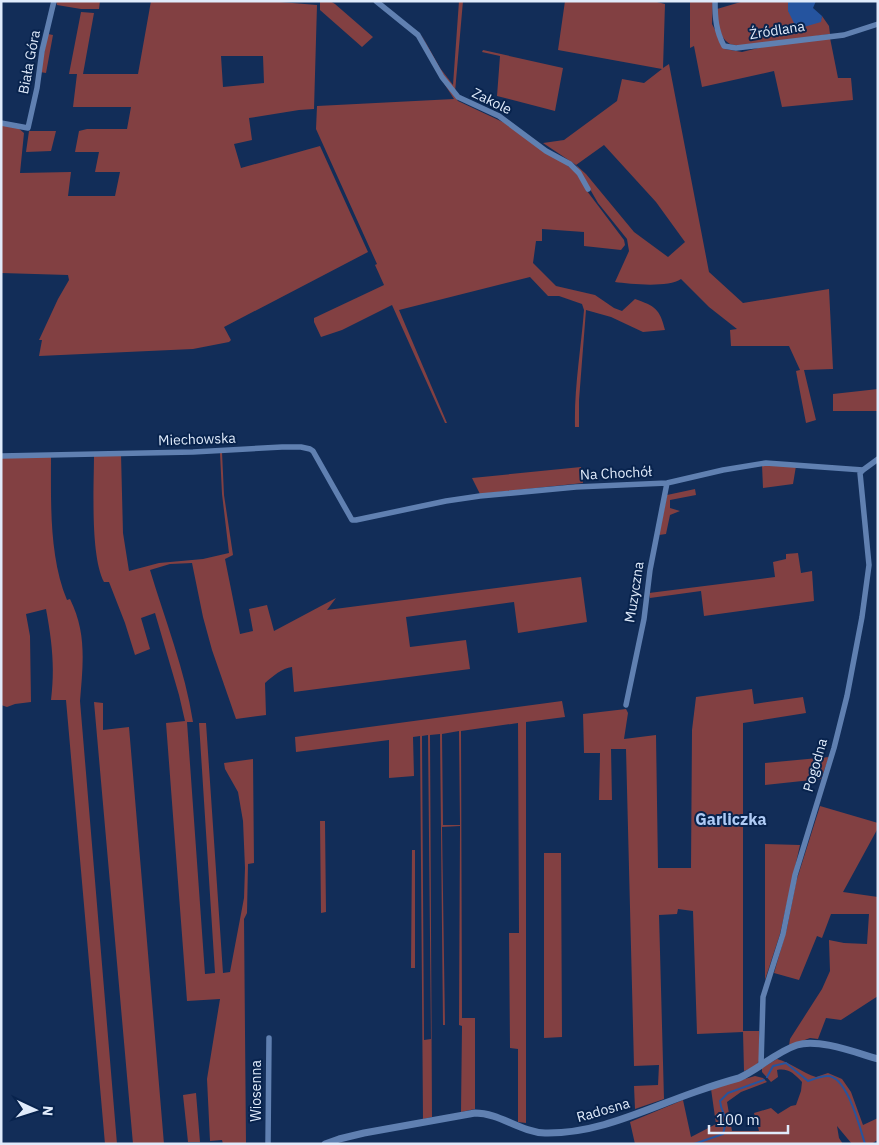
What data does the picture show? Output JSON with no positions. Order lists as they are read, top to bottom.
{
  "streets": {
    "street": [
      "Źródlana",
      "Biała Góra",
      "Zakole",
      "Miechowska",
      "Na Chochół",
      "Muzyczna",
      "Pogodna",
      "Wiosenna",
      "Radosna"
    ]
  },
  "crossings": [
    ["Miechowska", "Na Chochół"],
    ["Na Chochół", "Muzyczna"],
    ["Na Chochół", "Pogodna"],
    ["Pogodna", "Radosna"]
  ],
  "districts": ["Garliczka"],
  "scale_bar": "100 m",
  "north": "right"
}
